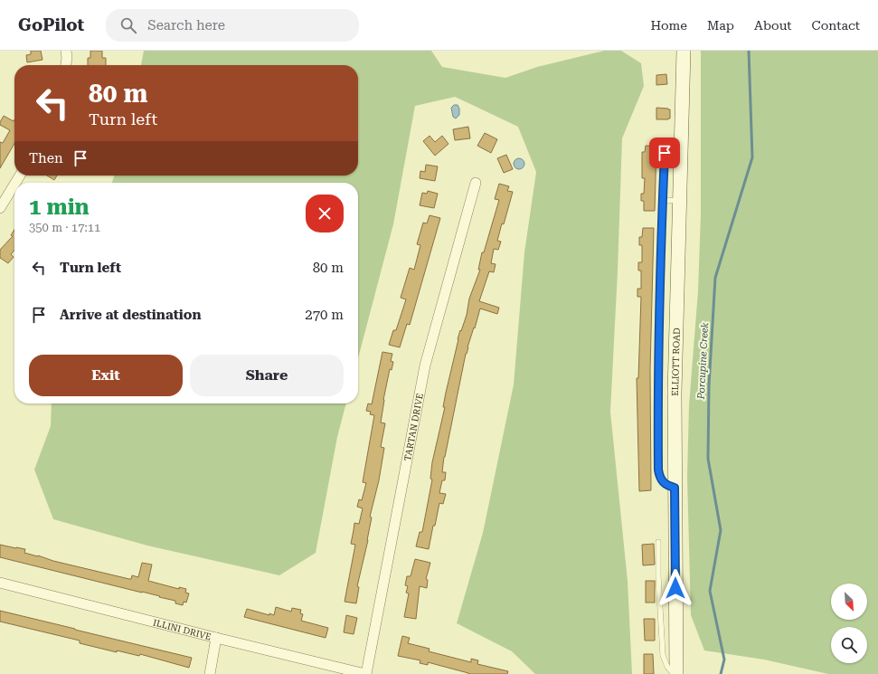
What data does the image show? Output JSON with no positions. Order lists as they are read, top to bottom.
{
  "streets": {
    "street": ["ELLIOTT ROAD", "TARTAN DRIVE", "ILLINI DRIVE"]
  },
  "crossings": [
    ["TARTAN DRIVE", "ILLINI DRIVE"]
  ],
  "water": ["Porcupine Creek"],
  "north": "bottom right",
  "page": {
    "header": "GoPilot",
    "search": "Search here",
    "nav": [
      "Home",
      "Map",
      "About",
      "Contact"
    ],
    "turn": ["80 m", "Turn left"],
    "then": "Then",
    "heading": ["1 min", "350 m · 17:11"],
    "list": [
      {
        "name": "Turn left",
        "value": "80 m"
      },
      {
        "name": "Arrive at destination",
        "value": "270 m"
      }
    ],
    "buttons": ["Exit", "Share"]
  }
}
